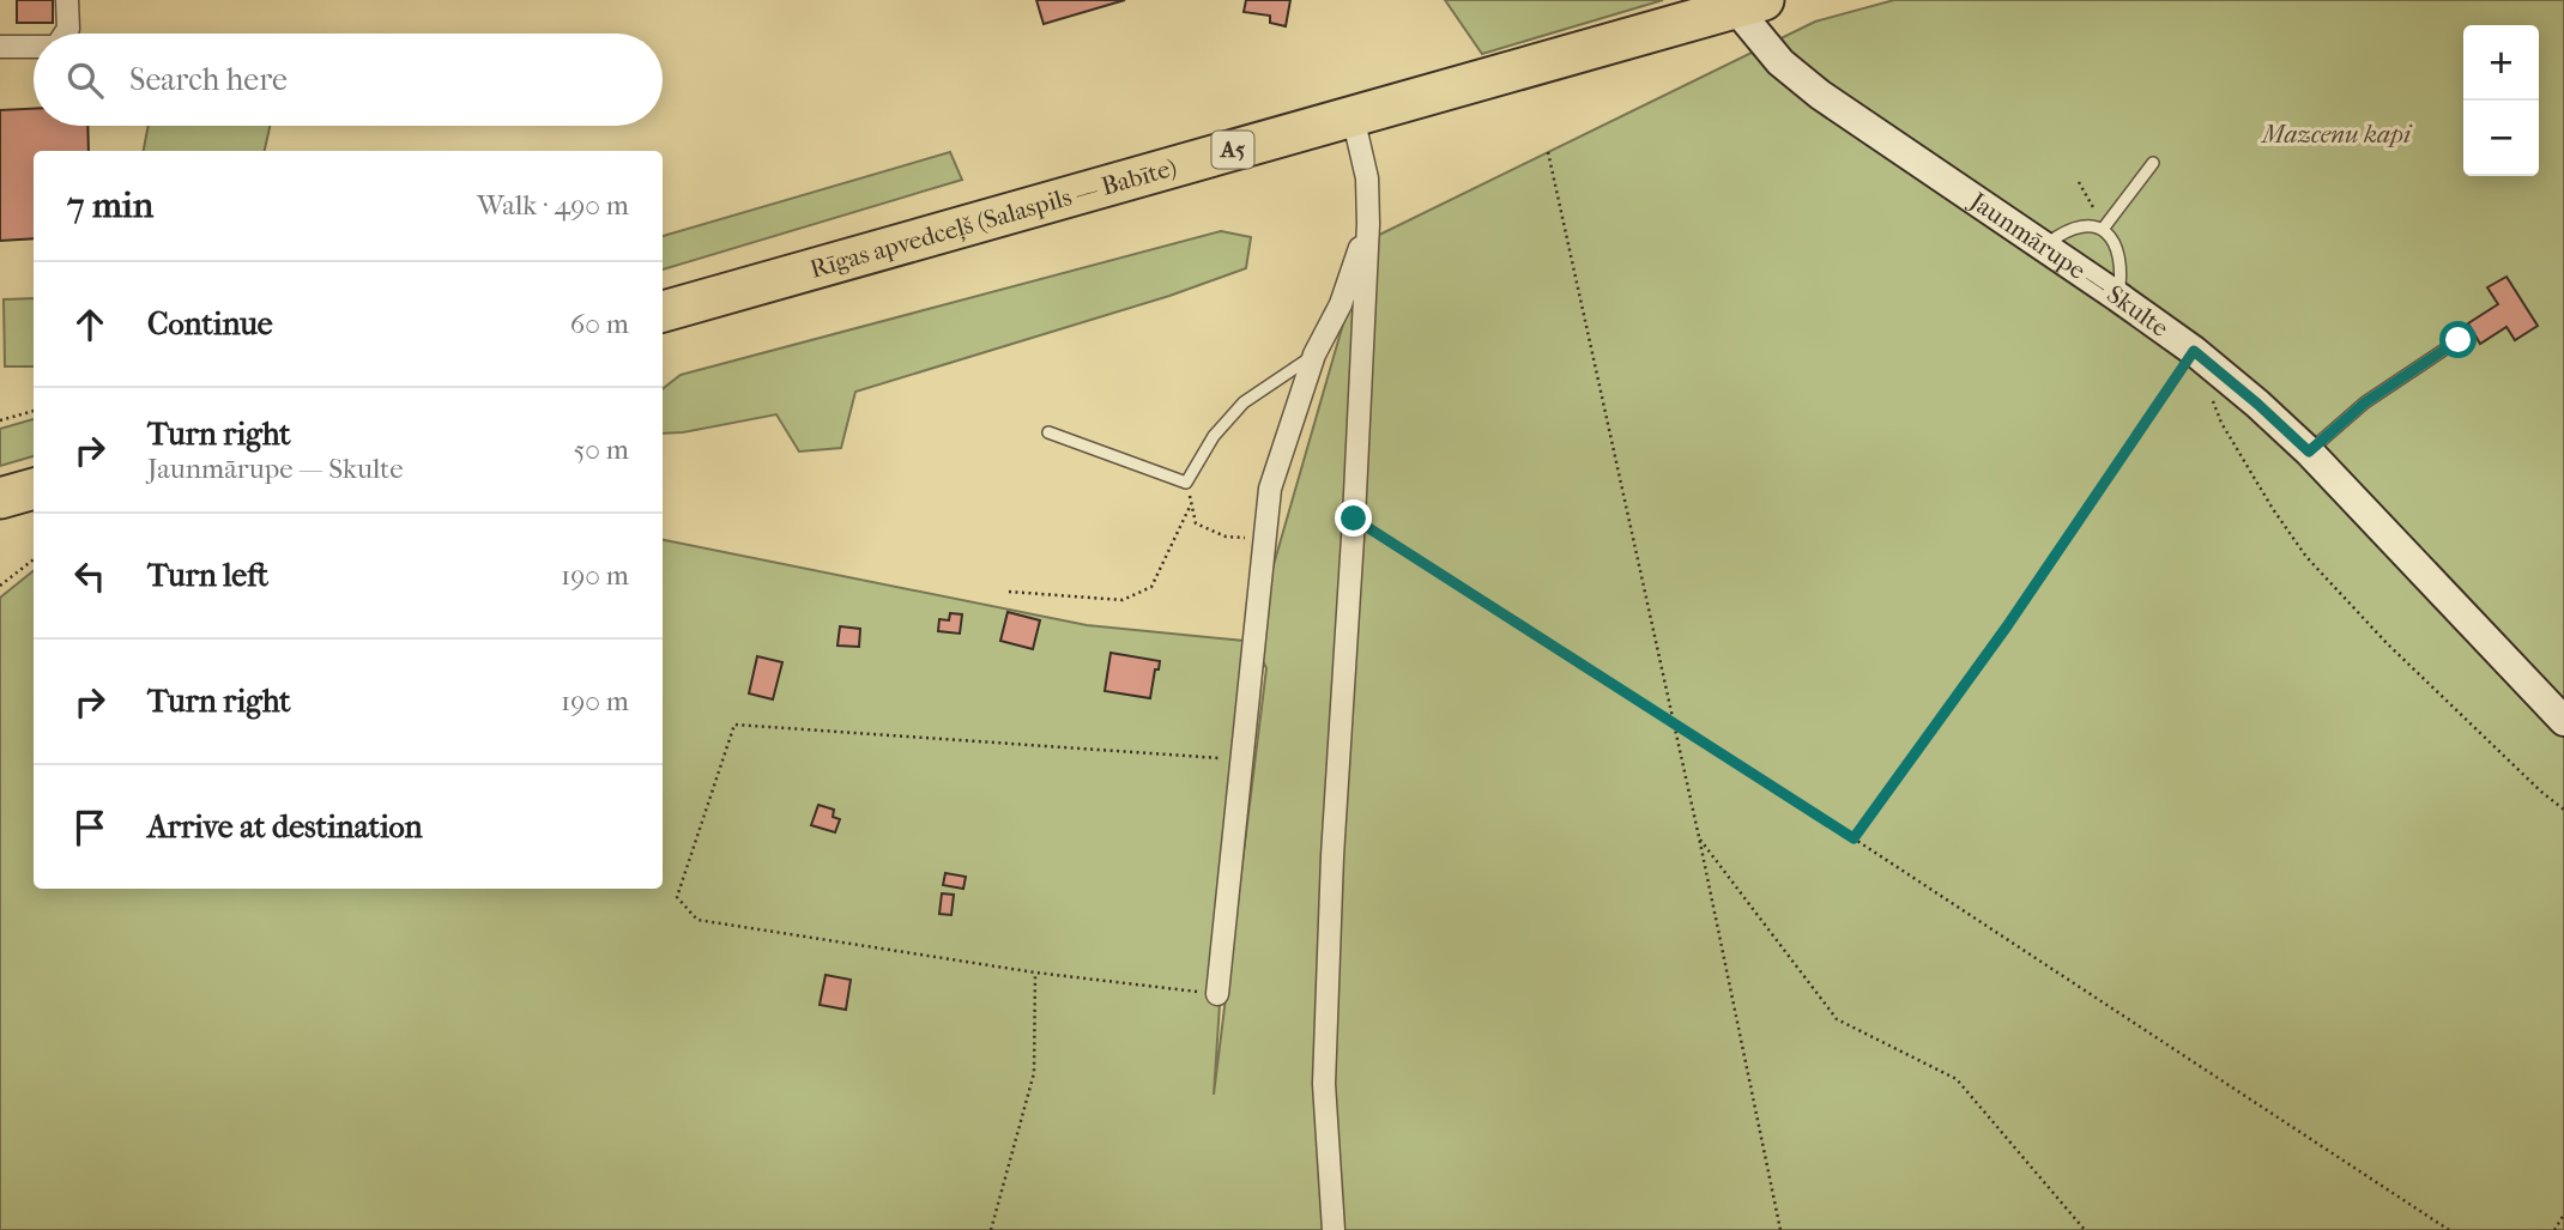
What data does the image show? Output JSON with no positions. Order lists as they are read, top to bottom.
{
  "streets": {
    "highway": ["A5", "Rīgas apvedceļš (Salaspils — Babīte)"],
    "main road": ["Jaunmārupe — Skulte"]
  },
  "crossings": [
    ["Rīgas apvedceļš (Salaspils — Babīte)", "Jaunmārupe — Skulte"]
  ],
  "parks": ["Mazcenu kapi"],
  "page": {
    "map_buttons": ["+", "−"],
    "search": "Search here",
    "heading": ["7 min", "Walk · 490 m"],
    "list": [
      ["Continue", "60 m"],
      ["Turn right", "Jaunmārupe — Skulte", "50 m"],
      ["Turn left", "190 m"],
      ["Turn right", "190 m"],
      "Arrive at destination"
    ]
  }
}
